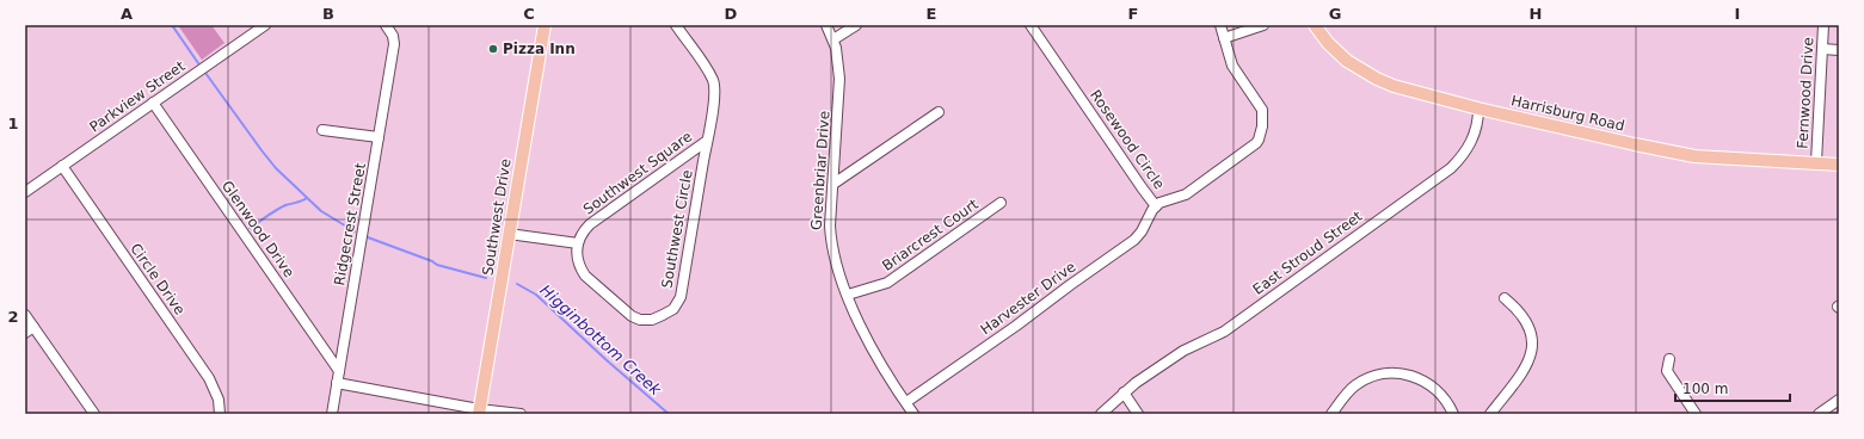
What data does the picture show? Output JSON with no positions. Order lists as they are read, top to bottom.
{
  "streets": {
    "main road": ["Harrisburg Road", "Southwest Drive"],
    "street": [
      "Fernwood Drive",
      "Parkview Street",
      "Rosewood Circle",
      "Greenbriar Drive",
      "Southwest Square",
      "Ridgecrest Street",
      "Glenwood Drive",
      "Southwest Circle",
      "Briarcrest Court",
      "East Stroud Street",
      "Circle Drive",
      "Harvester Drive"
    ]
  },
  "crossings": [
    ["Fernwood Drive", "Harrisburg Road"],
    ["Parkview Street", "Glenwood Drive"],
    ["Parkview Street", "Circle Drive"],
    ["Harrisburg Road", "East Stroud Street"],
    ["Rosewood Circle", "Harvester Drive"],
    ["Greenbriar Drive", "Briarcrest Court"],
    ["Greenbriar Drive", "Harvester Drive"],
    ["Southwest Square", "Southwest Circle"],
    ["Ridgecrest Street", "Glenwood Drive"]
  ],
  "water": ["Higginbottom Creek"],
  "places": ["Pizza Inn"],
  "scale_bar": "100 m",
  "grid": {
    "columns": [
      "A",
      "B",
      "C",
      "D",
      "E",
      "F",
      "G",
      "H",
      "I"
    ],
    "rows": ["1", "2"]
  }
}
